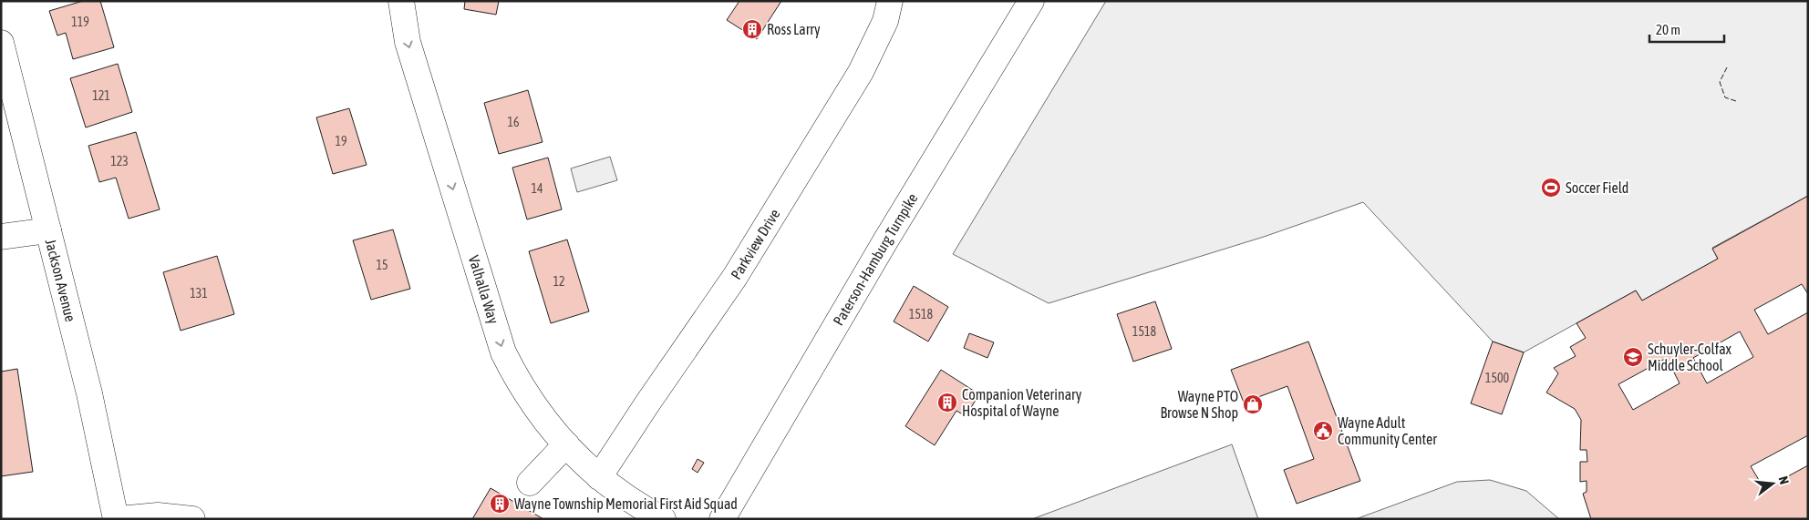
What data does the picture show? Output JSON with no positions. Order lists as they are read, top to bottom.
{
  "streets": {
    "street": [
      "Parkview Drive",
      "Paterson-Hamburg Turnpike",
      "Jackson Avenue",
      "Valhalla Way"
    ]
  },
  "crossings": [
    ["Parkview Drive", "Valhalla Way"]
  ],
  "one_way": ["Valhalla Way"],
  "places": {
    "building": ["Ross Larry", "Companion Veterinary Hospital of Wayne", "Wayne Township Memorial First Aid Squad"],
    "sports": ["Soccer Field"],
    "school or university": ["Schuyler-Colfax Middle School"],
    "shop": ["Wayne PTO Browse N Shop"],
    "public building": ["Wayne Adult Community Center"]
  },
  "house_numbers": [
    "119",
    "121",
    "16",
    "19",
    "123",
    "14",
    "15",
    "12",
    "131",
    "1518",
    "1518",
    "1500"
  ],
  "scale_bar": "20 m",
  "north": "right"
}
